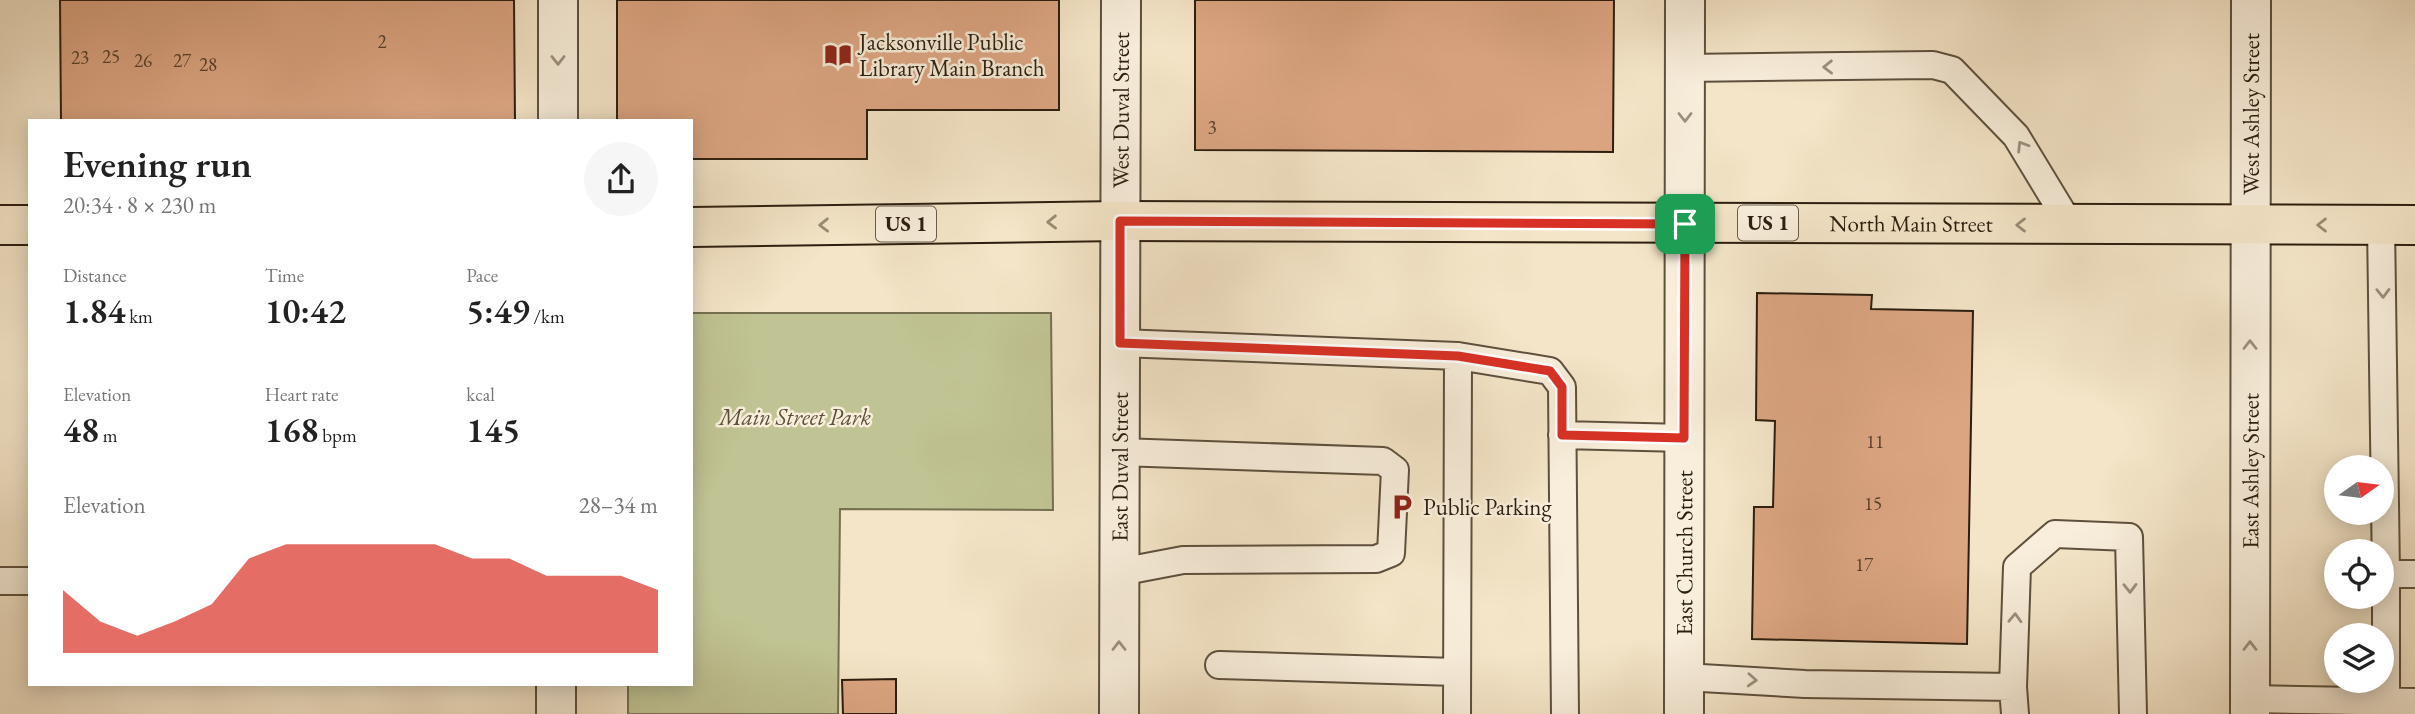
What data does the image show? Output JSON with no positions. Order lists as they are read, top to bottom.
{
  "streets": {
    "main road": ["US 1", "North Main Street"],
    "street": [
      "West Duval Street",
      "West Ashley Street",
      "East Duval Street",
      "East Ashley Street",
      "East Church Street"
    ]
  },
  "crossings": [
    ["West Duval Street", "North Main Street"],
    ["West Duval Street", "East Duval Street"],
    ["West Ashley Street", "North Main Street"],
    ["West Ashley Street", "East Ashley Street"],
    ["North Main Street", "East Duval Street"],
    ["North Main Street", "East Ashley Street"],
    ["North Main Street", "East Church Street"]
  ],
  "one_way": ["North Main Street", "East Ashley Street"],
  "parks": ["Main Street Park"],
  "places": {
    "library": ["Jacksonville Public Library Main Branch"],
    "parking": ["Public Parking"]
  },
  "house_numbers": [
    "2",
    "25",
    "23",
    "26",
    "27",
    "28",
    "3",
    "11",
    "15",
    "17"
  ],
  "north": "right",
  "page": {
    "heading": ["Evening run", "20:34 · 8 × 230 m"],
    "stats": [
      ["Distance", "1.84 km"],
      ["Time", "10:42"],
      ["Pace", "5:49 /km"],
      ["Elevation", "48 m"],
      ["Heart rate", "168 bpm"],
      ["kcal", "145"]
    ],
    "chart": ["Elevation", "28–34 m"]
  }
}
